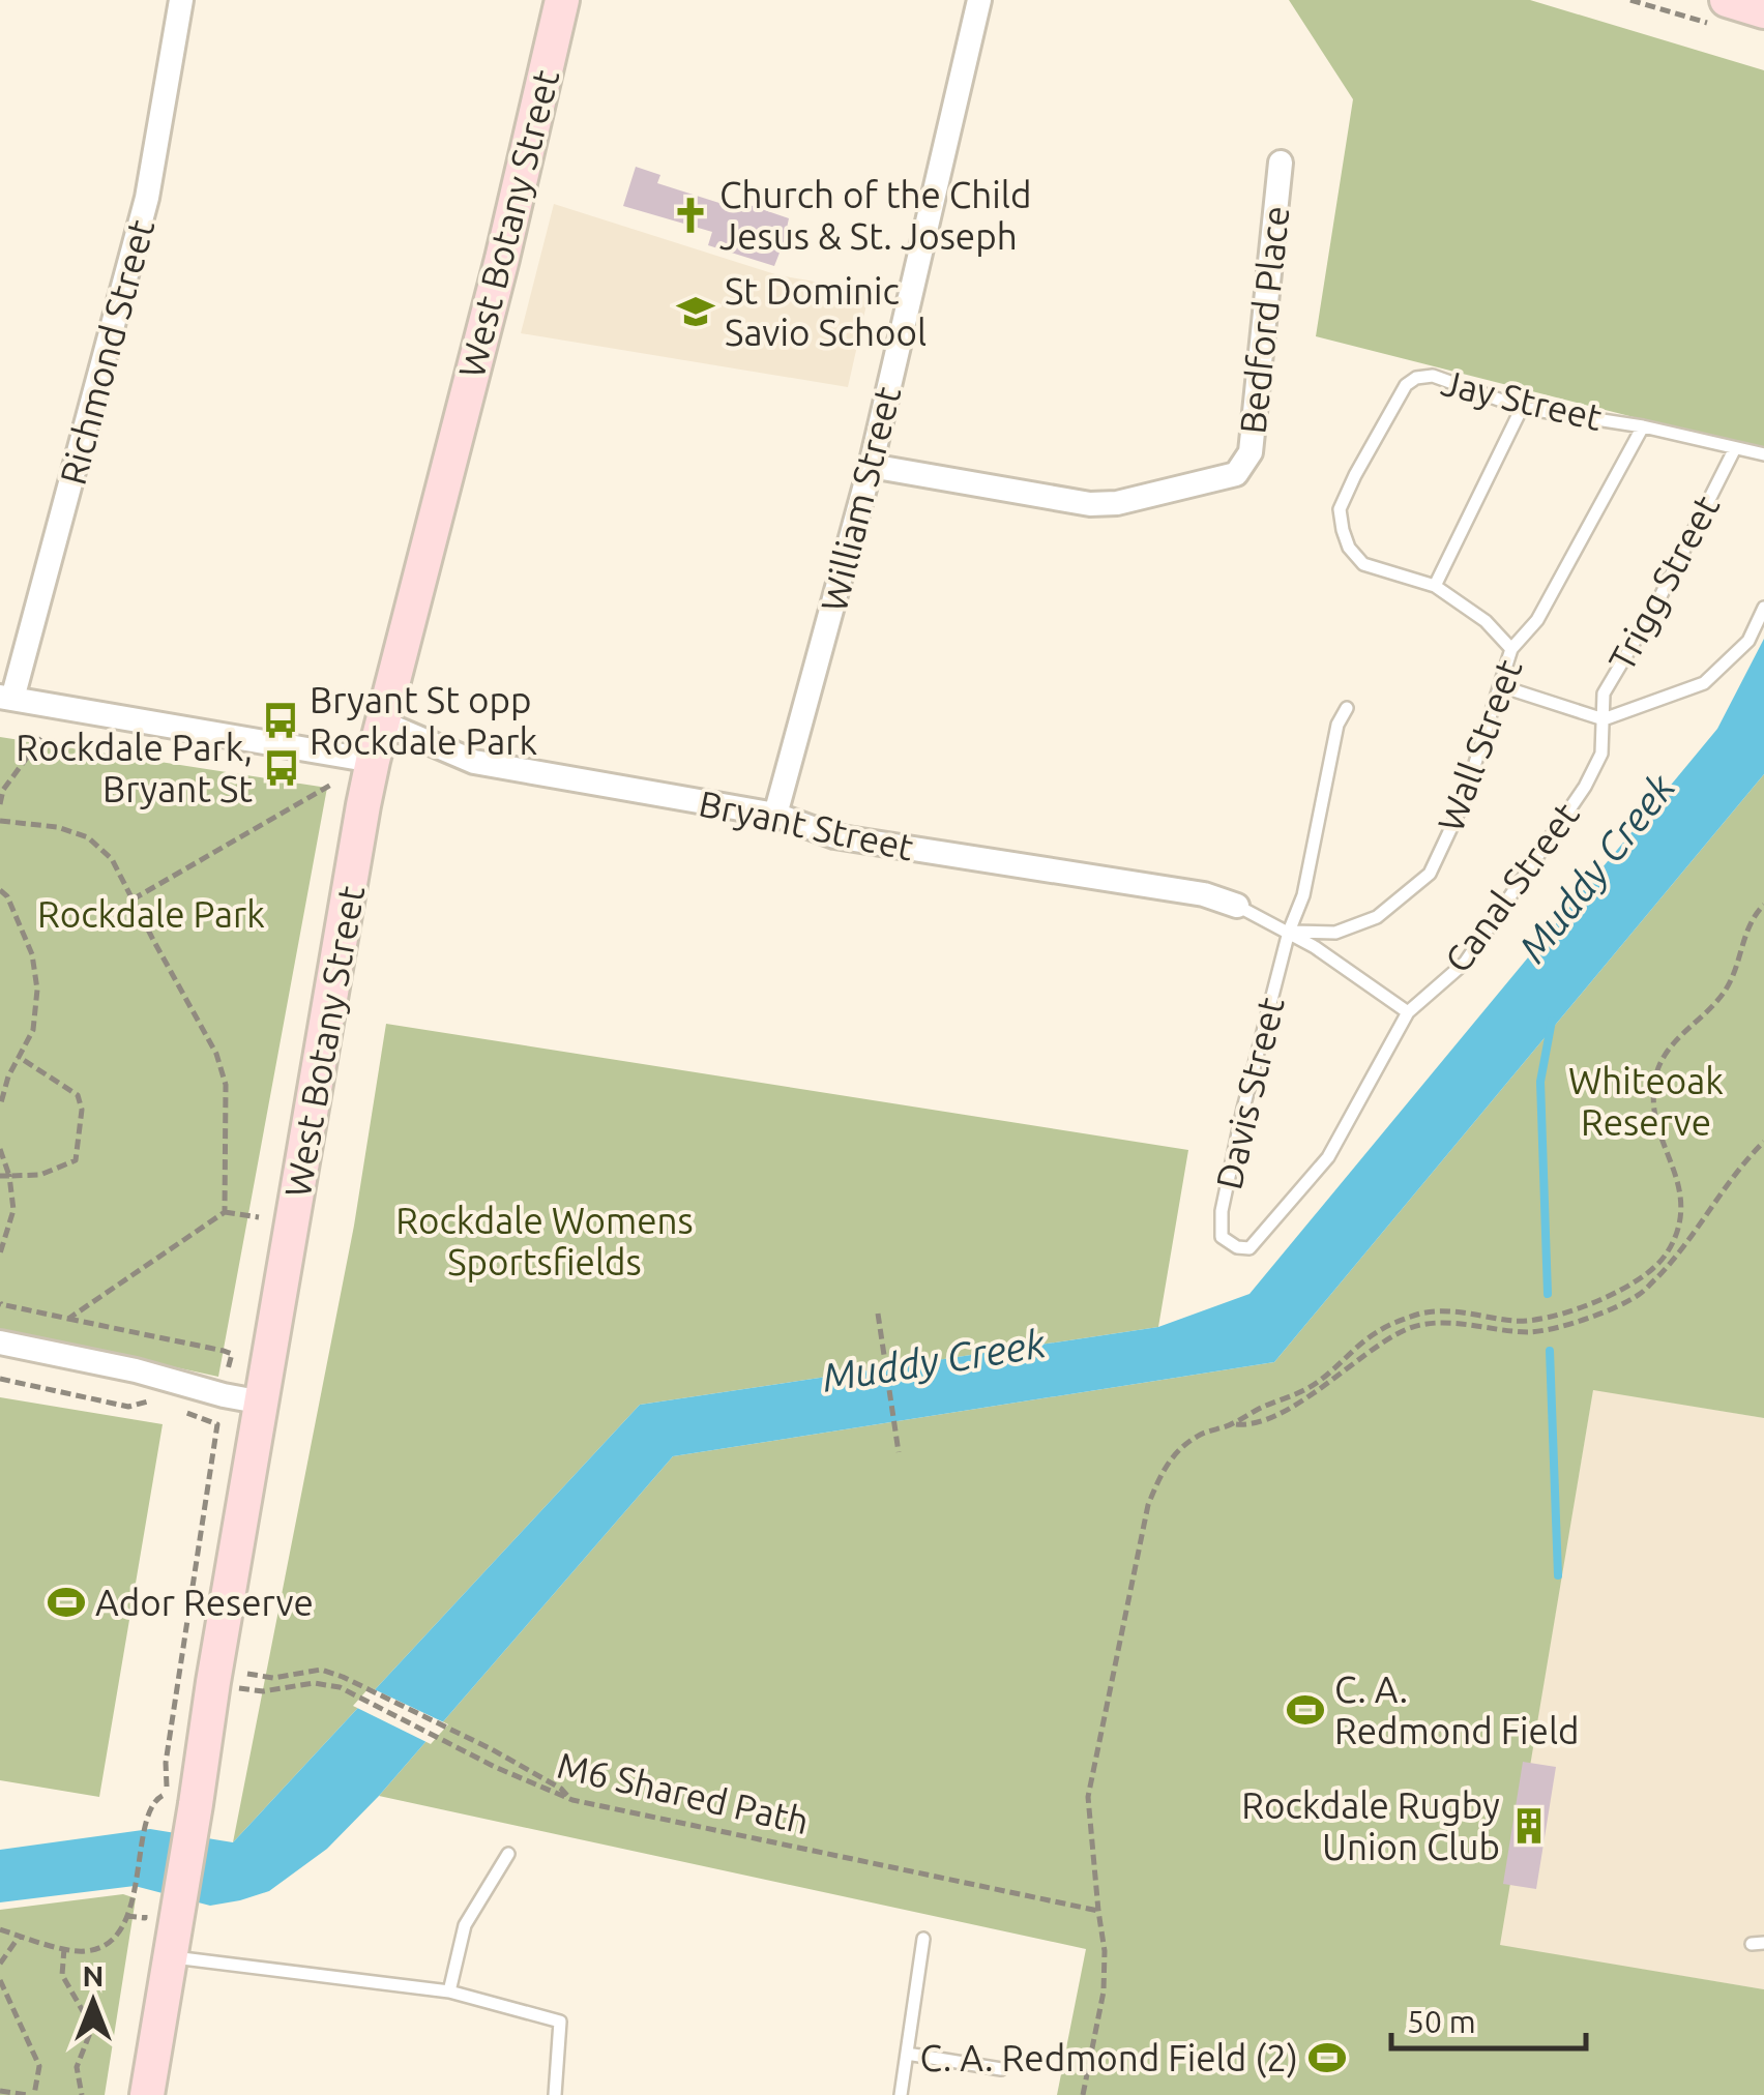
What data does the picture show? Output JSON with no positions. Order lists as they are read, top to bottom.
{
  "streets": {
    "main road": ["West Botany Street"],
    "street": [
      "Bedford Place",
      "Richmond Street",
      "William Street",
      "Bryant Street"
    ],
    "lane": [
      "Jay Street",
      "Trigg Street",
      "Wall Street",
      "Canal Street",
      "Davis Street"
    ],
    "path": ["M6 Shared Path"]
  },
  "crossings": [
    ["West Botany Street", "Bryant Street"],
    ["West Botany Street", "M6 Shared Path"],
    ["Bedford Place", "William Street"],
    ["Jay Street", "Wall Street"],
    ["William Street", "Bryant Street"],
    ["Trigg Street", "Canal Street"],
    ["Wall Street", "Davis Street"],
    ["Canal Street", "Davis Street"]
  ],
  "water": ["Muddy Creek"],
  "parks": ["Rockdale Park", "Whiteoak Reserve", "Rockdale Womens Sportsfields"],
  "places": {
    "church": ["Church of the Child Jesus & St. Joseph"],
    "school or university": ["St Dominic Savio School"],
    "bus stop": ["Bryant St opp Rockdale Park", "Rockdale Park, Bryant St"],
    "sports": ["Ador Reserve", "C. A. Redmond Field", "C. A. Redmond Field (2)"],
    "building": ["Rockdale Rugby Union Club"]
  },
  "scale_bar": "50 m",
  "north": "top"
}
